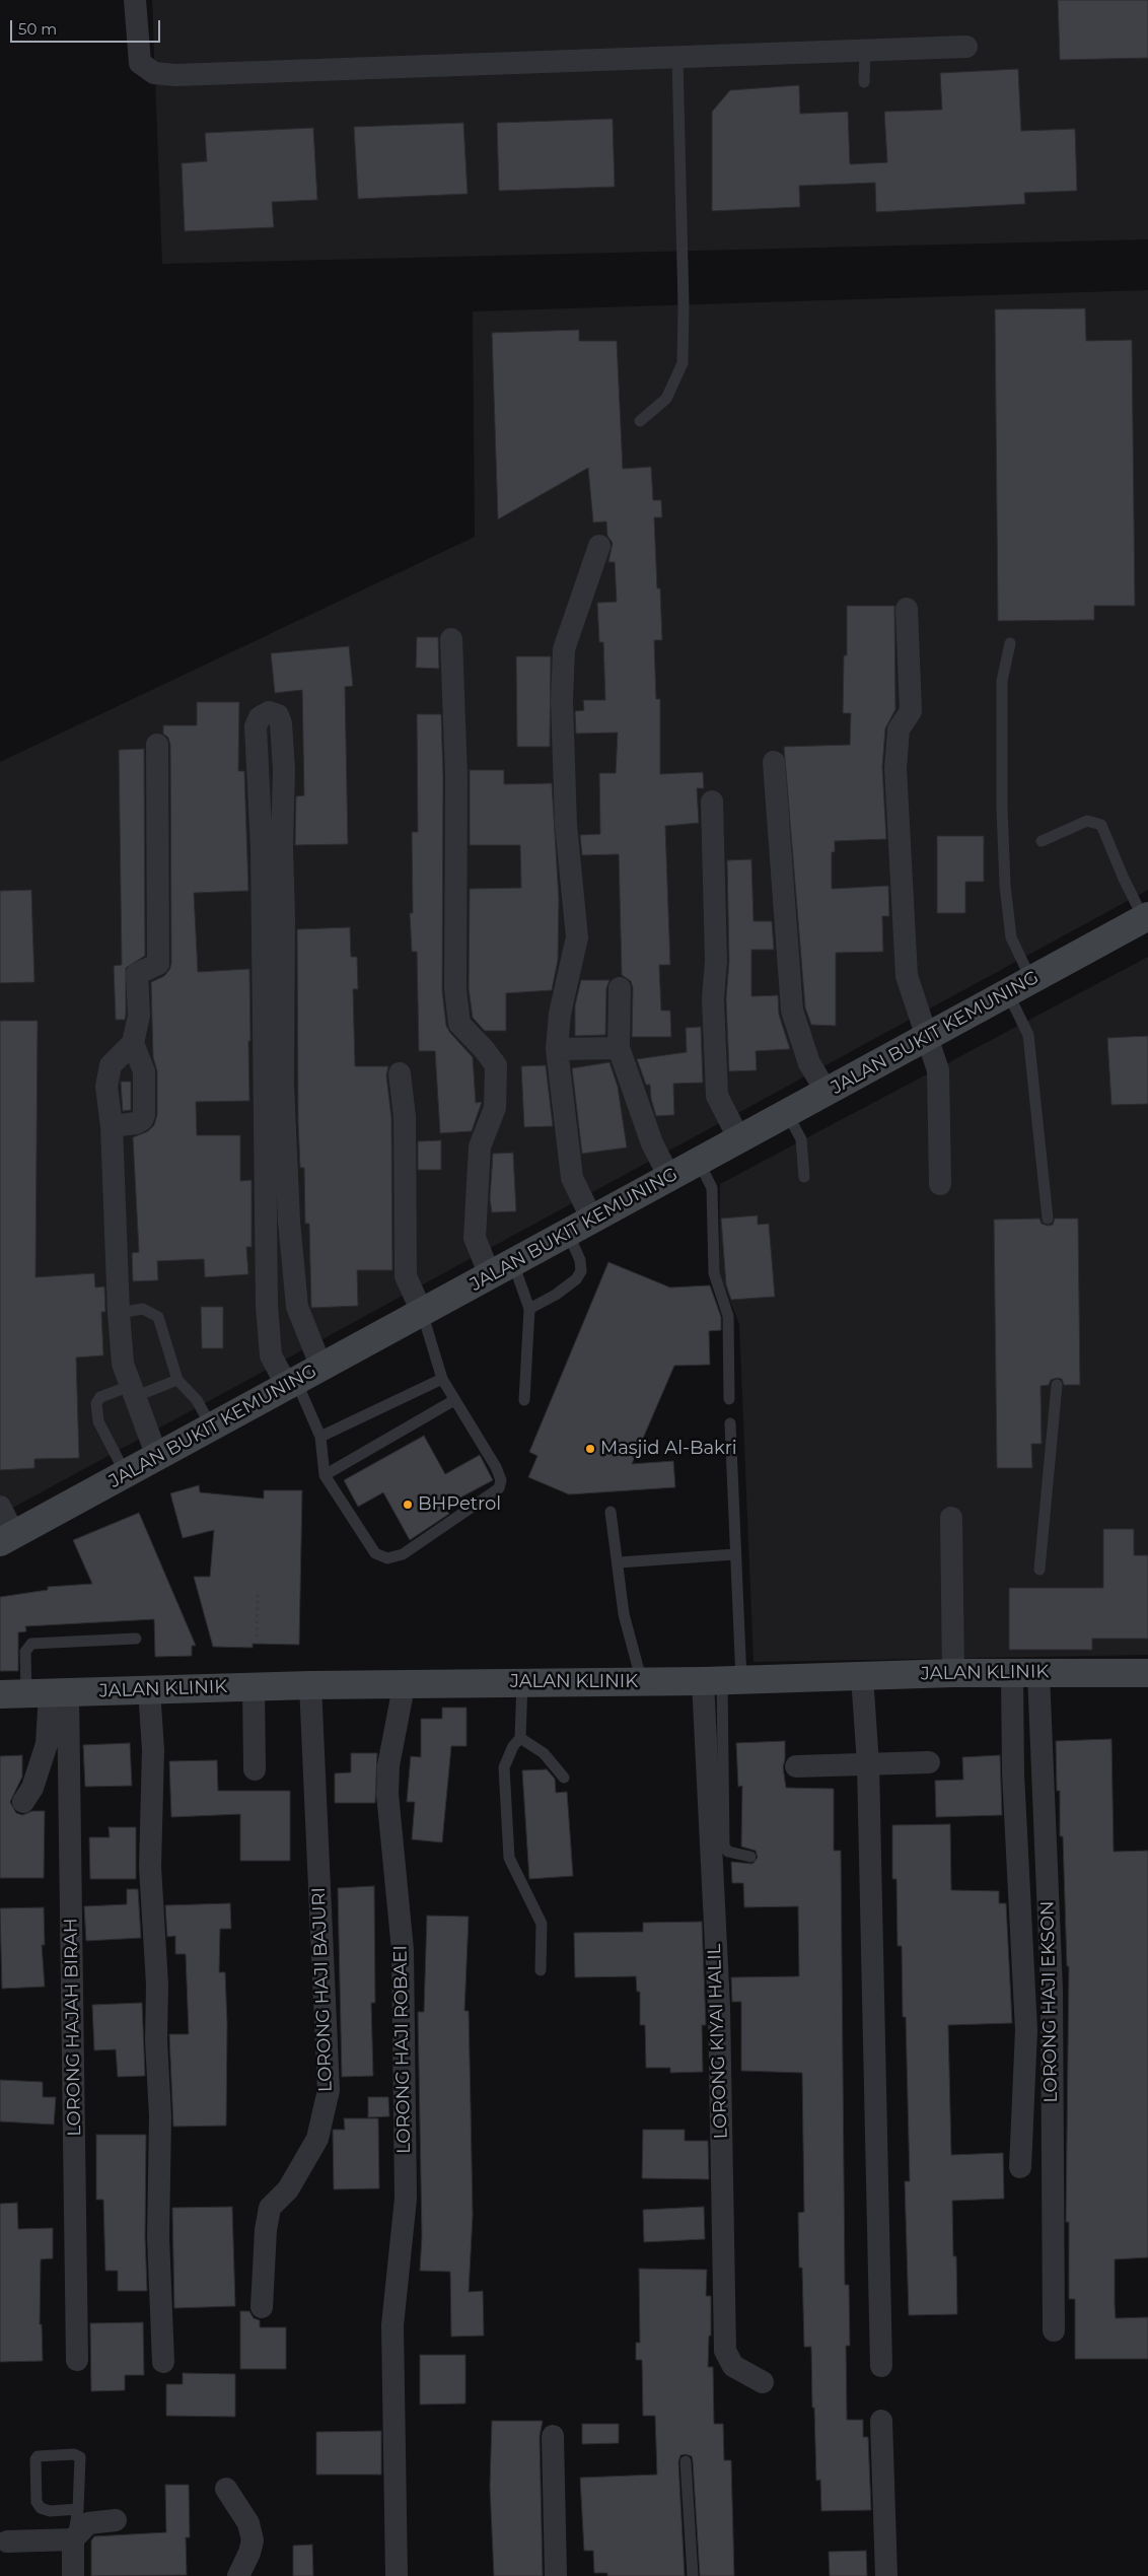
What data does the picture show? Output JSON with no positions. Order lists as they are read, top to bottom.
{
  "streets": {
    "main road": ["JALAN BUKIT KEMUNING", "JALAN KLINIK"],
    "street": [
      "LORONG HAJI BAJURI",
      "LORONG HAJI EKSON",
      "LORONG HAJAH BIRAH",
      "LORONG KIYAI HALIL",
      "LORONG HAJI ROBAEI"
    ]
  },
  "crossings": [
    ["JALAN KLINIK", "LORONG HAJI BAJURI"],
    ["JALAN KLINIK", "LORONG HAJI EKSON"],
    ["JALAN KLINIK", "LORONG HAJAH BIRAH"],
    ["JALAN KLINIK", "LORONG KIYAI HALIL"],
    ["JALAN KLINIK", "LORONG HAJI ROBAEI"]
  ],
  "places": ["Masjid Al-Bakri", "BHPetrol"],
  "scale_bar": "50 m"
}
